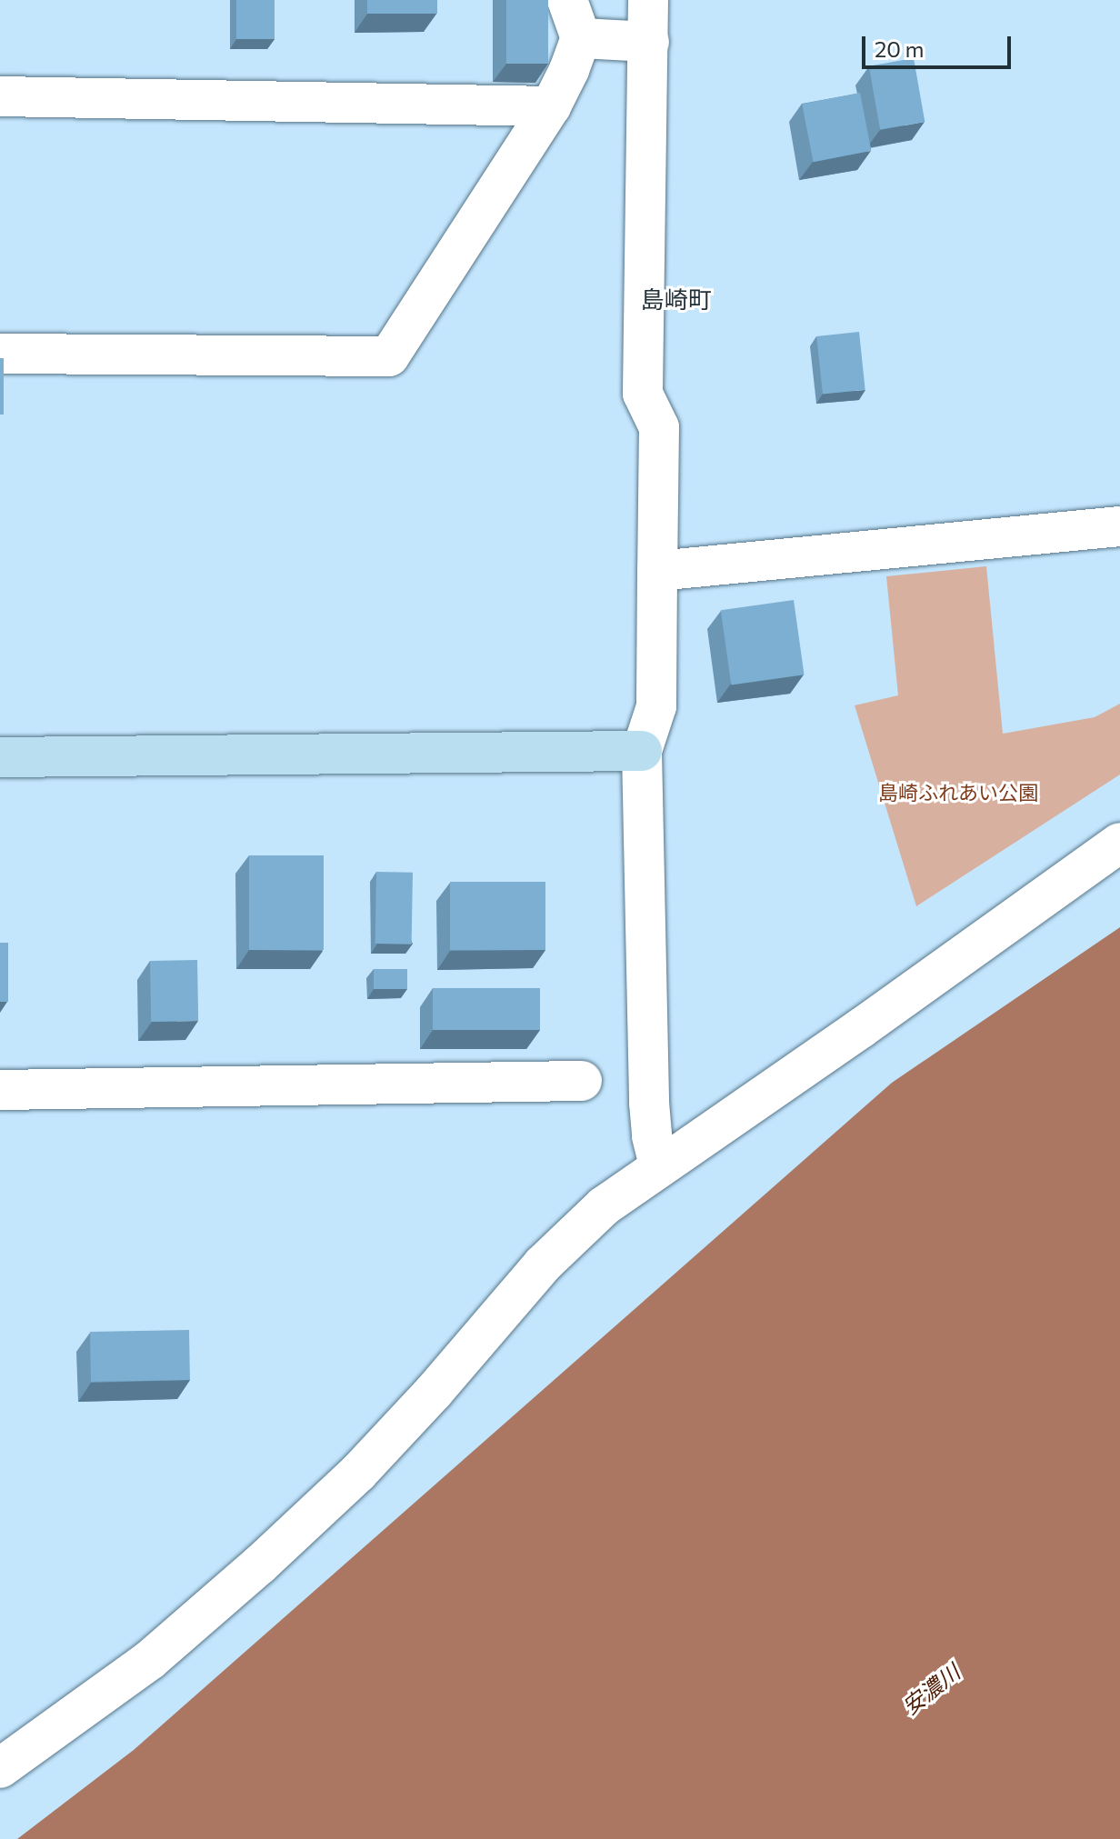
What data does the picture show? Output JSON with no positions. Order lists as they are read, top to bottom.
{
  "districts": ["島崎町"],
  "water": ["安濃川"],
  "parks": ["島崎ふれあい公園"],
  "scale_bar": "20 m"
}
